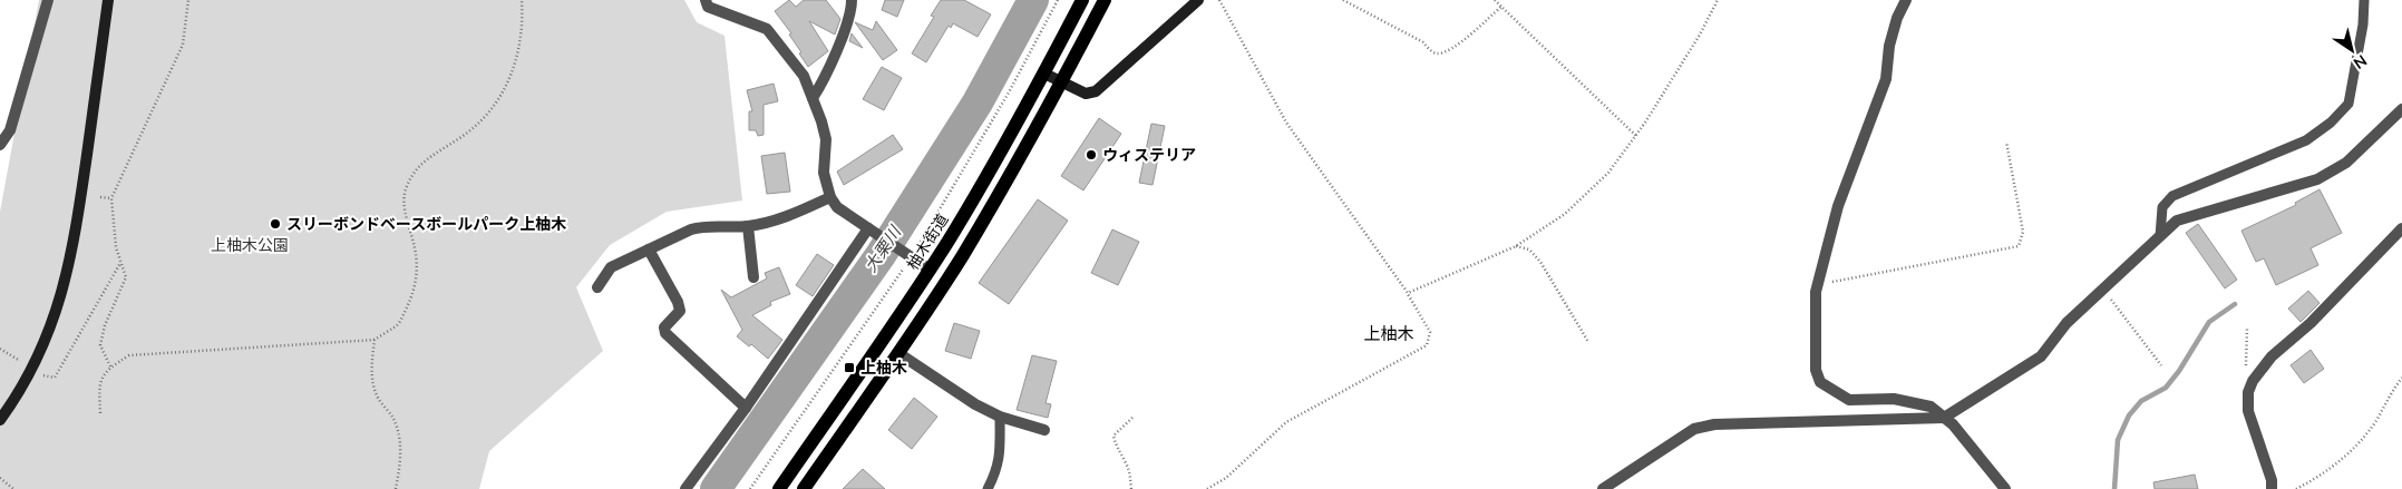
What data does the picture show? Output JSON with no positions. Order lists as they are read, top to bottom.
{
  "streets": {
    "main road": ["柚木街道"]
  },
  "districts": ["上柚木"],
  "water": ["大栗川"],
  "parks": ["上柚木公園"],
  "places": {
    "other": ["ウィステリア", "スリーボンドベースボールパーク上柚木"],
    "transit": ["上柚木"]
  },
  "north": "bottom right"
}
